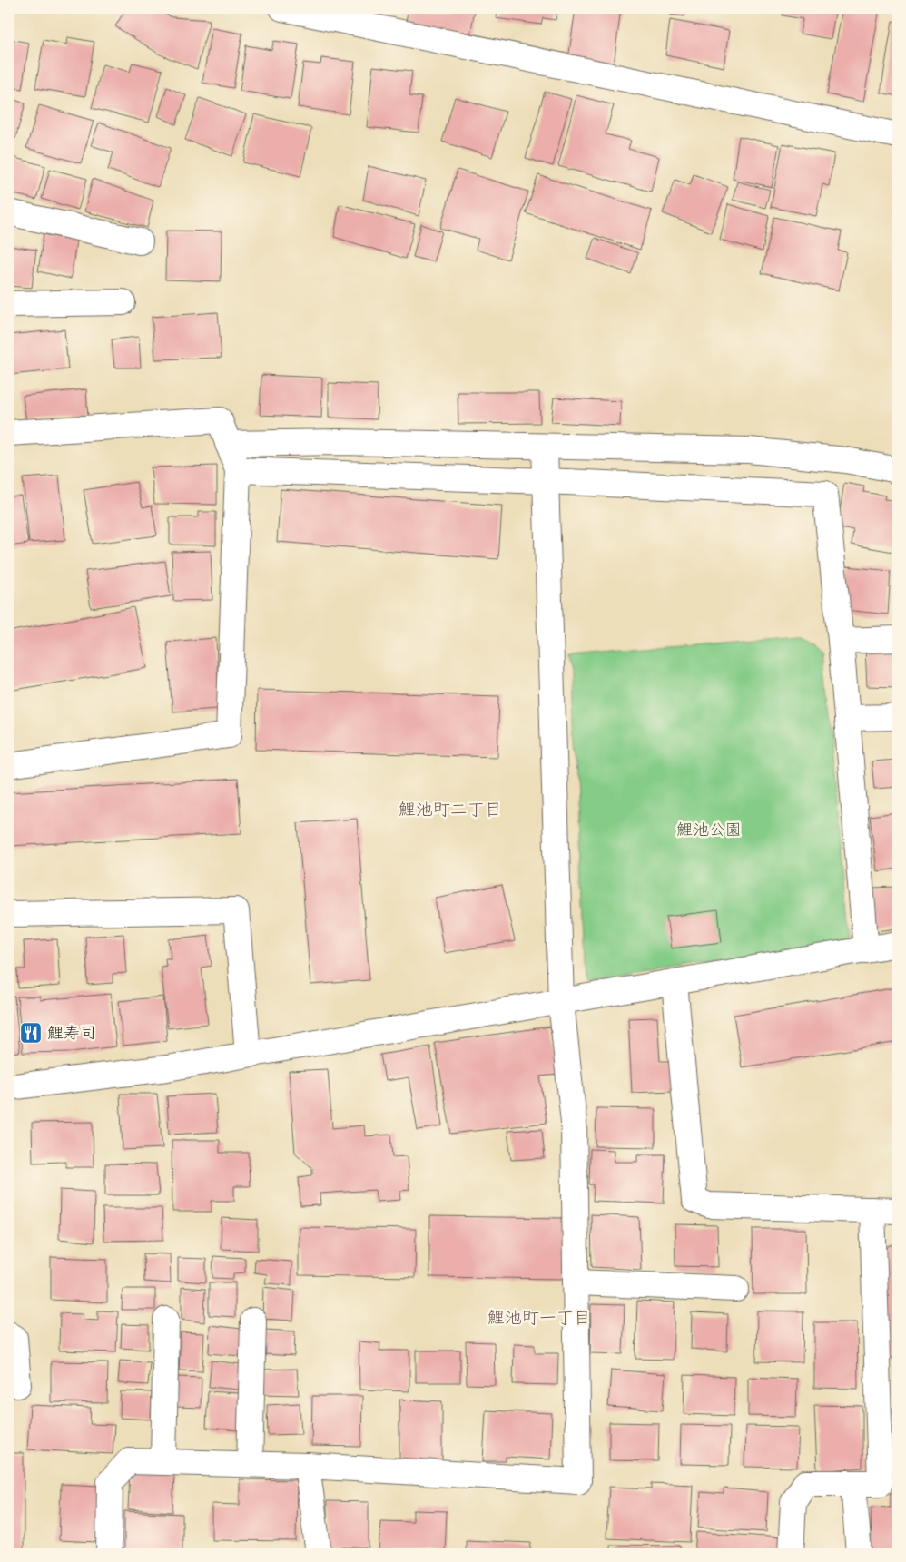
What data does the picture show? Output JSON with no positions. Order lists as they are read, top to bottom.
{
  "districts": ["鯉池町二丁目", "鯉池町一丁目"],
  "parks": ["鯉池公園"],
  "places": {
    "restaurant": ["鯉寿司"]
  }
}
